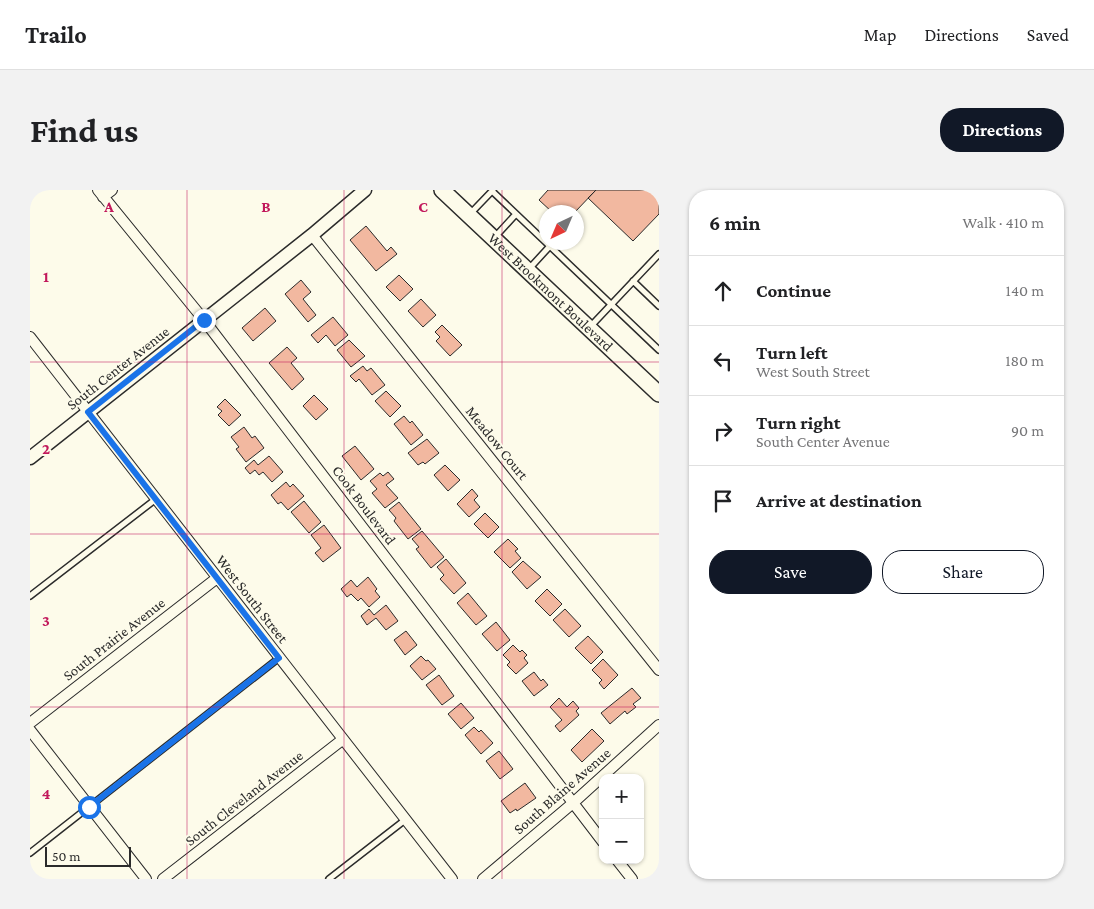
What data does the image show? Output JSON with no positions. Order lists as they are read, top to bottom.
{
  "streets": {
    "main road": ["West Brookmont Boulevard"],
    "street": [
      "South Center Avenue",
      "Meadow Court",
      "Cook Boulevard",
      "West South Street",
      "South Prairie Avenue",
      "South Blaine Avenue",
      "South Cleveland Avenue"
    ]
  },
  "crossings": [
    ["South Center Avenue", "Meadow Court"],
    ["South Center Avenue", "Cook Boulevard"],
    ["South Center Avenue", "West South Street"],
    ["Cook Boulevard", "South Blaine Avenue"],
    ["West South Street", "South Prairie Avenue"],
    ["West South Street", "South Cleveland Avenue"]
  ],
  "scale_bar": "50 m",
  "north": "bottom left",
  "page": {
    "header": "Trailo",
    "nav": ["Map", "Directions", "Saved"],
    "buttons": [
      "Directions",
      ["Save", "Share"]
    ],
    "title": "Find us",
    "heading": ["6 min", "Walk · 410 m"],
    "list": [
      ["Continue", "140 m"],
      ["Turn left", "West South Street", "180 m"],
      ["Turn right", "South Center Avenue", "90 m"],
      "Arrive at destination"
    ],
    "map_buttons": ["+", "−"],
    "scale": "50 m"
  },
  "grid": {
    "columns": ["A", "B", "C"],
    "rows": [
      "1",
      "2",
      "3",
      "4"
    ]
  }
}
